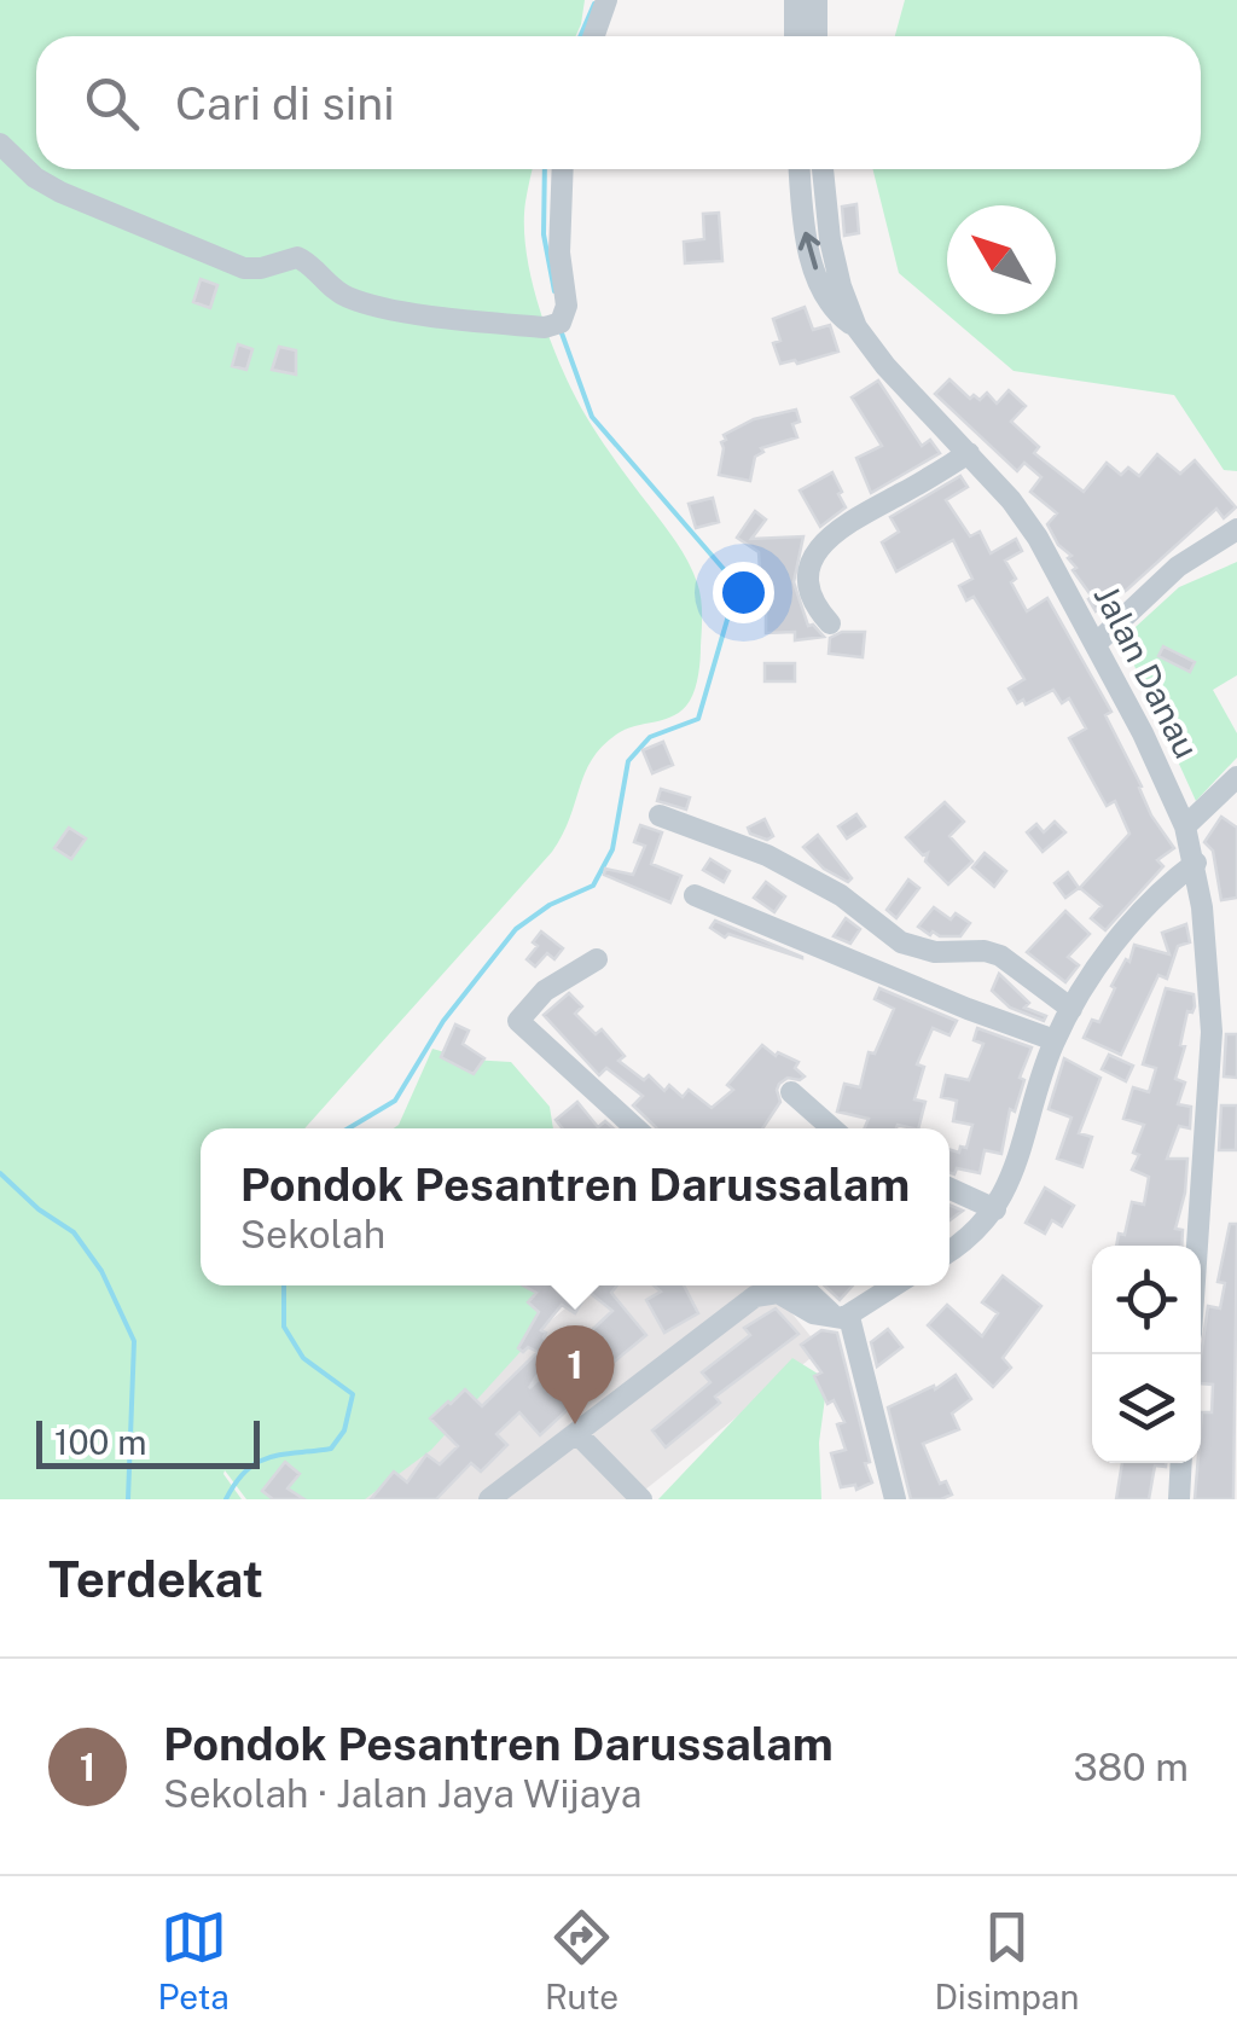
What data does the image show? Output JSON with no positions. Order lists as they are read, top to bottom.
{
  "streets": {
    "street": ["Jalan Danau"]
  },
  "scale_bar": "100 m",
  "north": "top left",
  "page": {
    "search": "Cari di sini",
    "popup": ["Pondok Pesantren Darussalam", "Sekolah"],
    "pins": "1",
    "scale": "100 m",
    "heading": "Terdekat",
    "list": [
      {
        "mark": "1",
        "name": "Pondok Pesantren Darussalam",
        "note": "Sekolah · Jalan Jaya Wijaya",
        "value": "380 m"
      }
    ],
    "nav": ["Peta", "Rute", "Disimpan"]
  }
}
